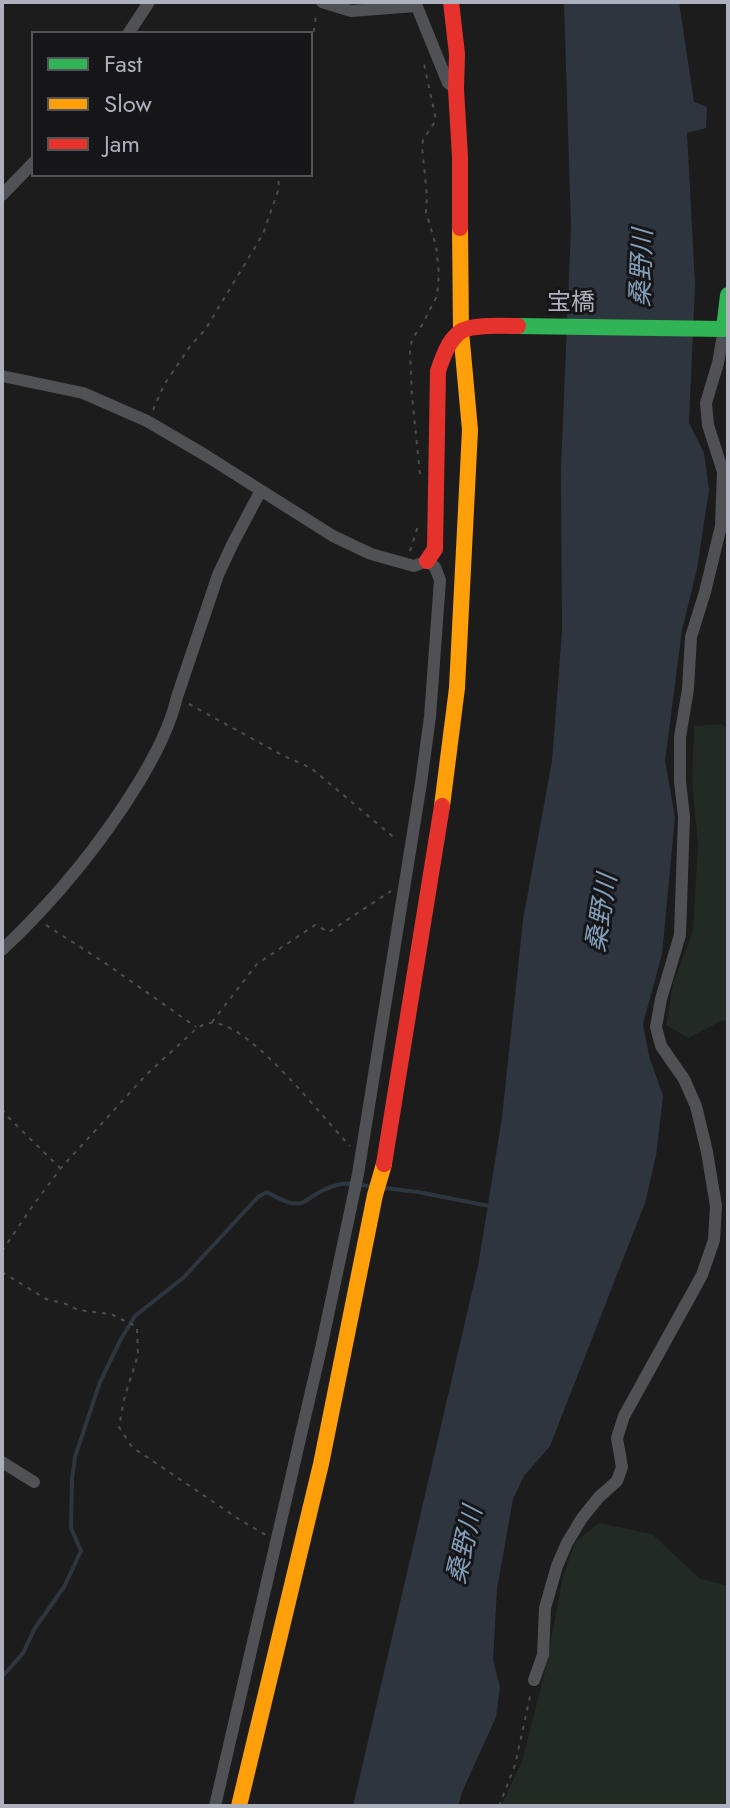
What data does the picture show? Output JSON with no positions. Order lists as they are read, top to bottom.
{
  "streets": {
    "street": ["宝橋"]
  },
  "water": ["桑野川"],
  "legend": ["Fast", "Slow", "Jam"]
}
